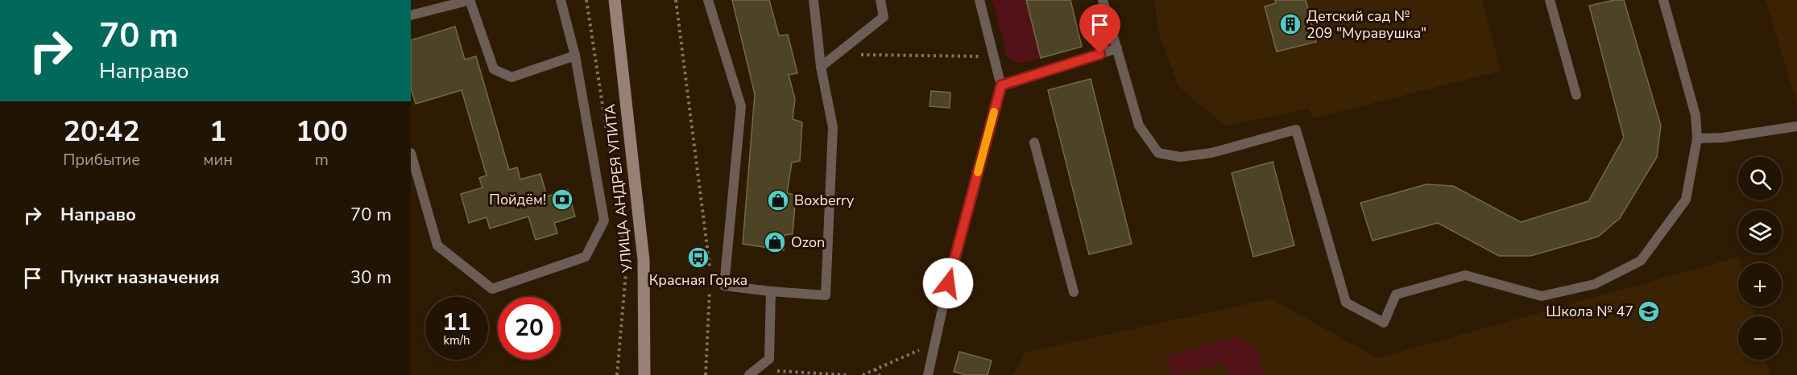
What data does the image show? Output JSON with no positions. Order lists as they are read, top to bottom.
{
  "streets": {
    "main road": ["УЛИЦА АНДРЕЯ УПИТА"]
  },
  "places": {
    "building": ["Детский сад № 209 \"Муравушка\""],
    "bank": ["Пойдём!"],
    "shop": ["Boxberry", "Ozon"],
    "bus stop": ["Красная Горка"],
    "school or university": ["Школа № 47"]
  },
  "page": {
    "turn": ["70 m", "Направо"],
    "eta": [
      "20:42",
      "Прибытие",
      "1",
      "мин",
      "100",
      "m"
    ],
    "map_buttons": ["+", "−"],
    "list": [
      {
        "name": "Направо",
        "value": "70 m"
      },
      {
        "name": "Пункт назначения",
        "value": "30 m"
      }
    ],
    "speed": "11 km/h",
    "limit": "20"
  }
}
